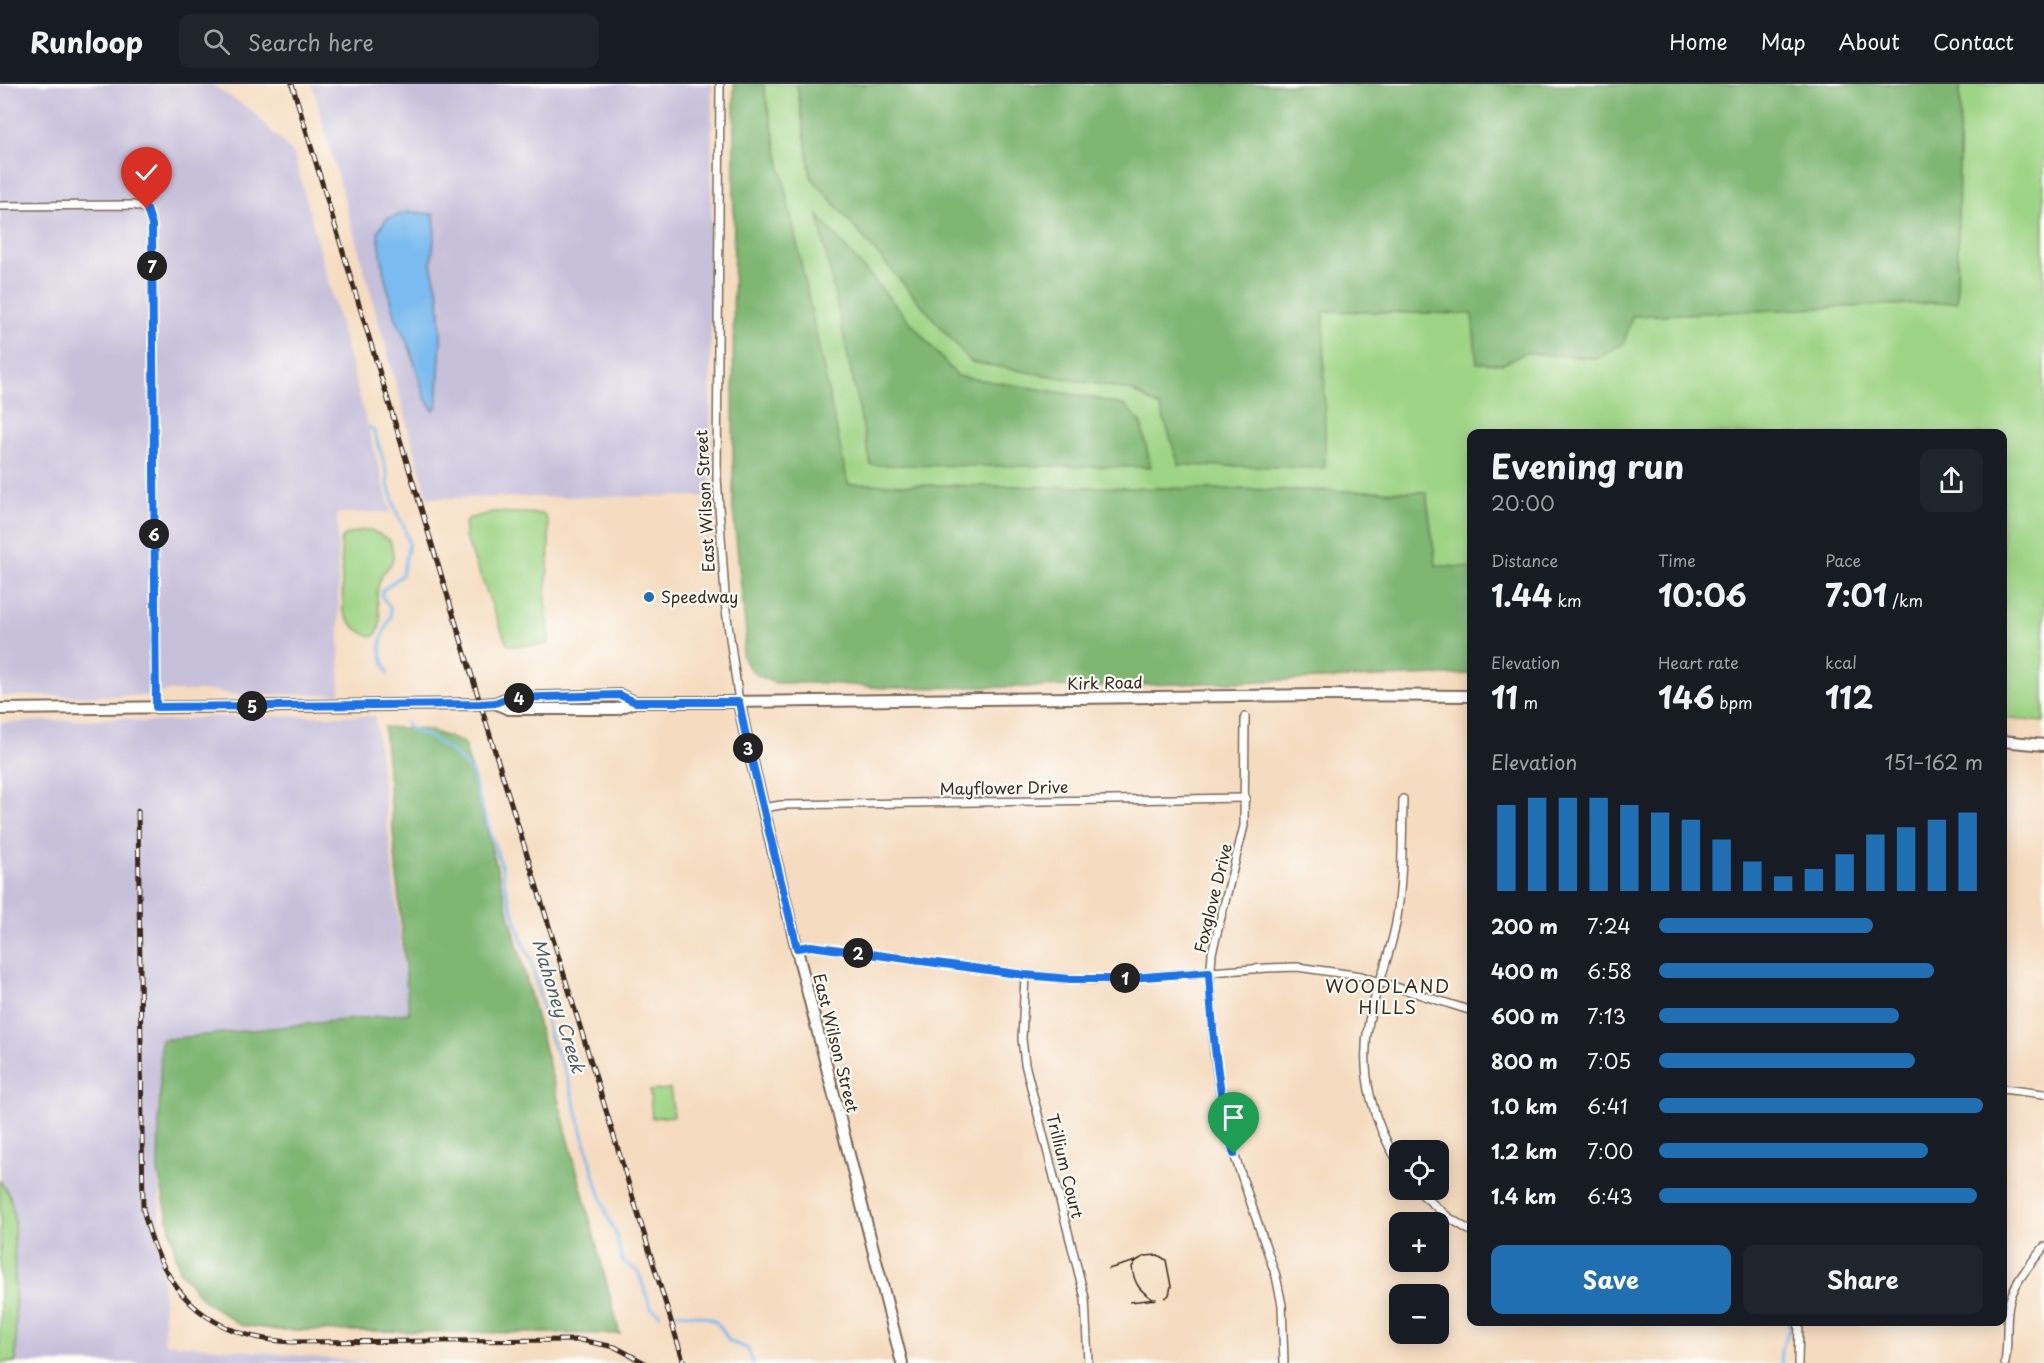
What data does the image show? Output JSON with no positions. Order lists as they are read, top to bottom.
{
  "streets": {
    "street": [
      "East Wilson Street",
      "Kirk Road",
      "Mayflower Drive",
      "Foxglove Drive",
      "Trillium Court"
    ]
  },
  "crossings": [
    ["East Wilson Street", "Kirk Road"],
    ["East Wilson Street", "Mayflower Drive"],
    ["Mayflower Drive", "Foxglove Drive"]
  ],
  "districts": ["WOODLAND HILLS"],
  "water": ["Mahoney Creek"],
  "places": ["Speedway"],
  "page": {
    "header": "Runloop",
    "search": "Search here",
    "nav": [
      "Home",
      "Map",
      "About",
      "Contact"
    ],
    "pins": [
      "7",
      "6",
      "4",
      "5",
      "3",
      "2",
      "1"
    ],
    "heading": ["Evening run", "20:00"],
    "stats": [
      ["Distance", "1.44 km"],
      ["Time", "10:06"],
      ["Pace", "7:01 /km"],
      ["Elevation", "11 m"],
      ["Heart rate", "146 bpm"],
      ["kcal", "112"]
    ],
    "chart": ["Elevation", "151–162 m"],
    "list": [
      {
        "name": "200 m",
        "note": "7:24"
      },
      {
        "name": "400 m",
        "note": "6:58"
      },
      {
        "name": "600 m",
        "note": "7:13"
      },
      {
        "name": "800 m",
        "note": "7:05"
      },
      {
        "name": "1.0 km",
        "note": "6:41"
      },
      {
        "name": "1.2 km",
        "note": "7:00"
      },
      {
        "name": "1.4 km",
        "note": "6:43"
      }
    ],
    "map_buttons": ["+", "−"],
    "buttons": ["Save", "Share"]
  }
}
